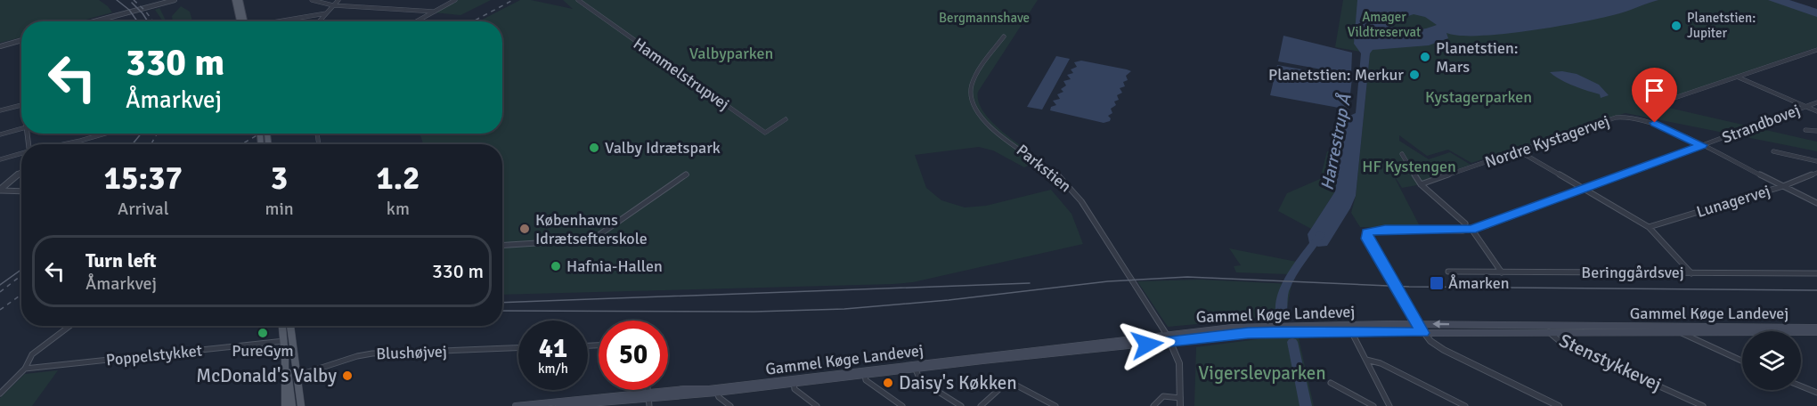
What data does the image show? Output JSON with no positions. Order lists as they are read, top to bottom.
{
  "streets": {
    "main road": ["Gammel Køge Landevej"],
    "street": [
      "Hammelstrupvej",
      "Strandbovej",
      "Nordre Kystagervej",
      "Parkstien",
      "Lunagervej",
      "Beringgårdsvej",
      "Blushøjvej",
      "Poppelstykket",
      "Stenstykkevej"
    ]
  },
  "crossings": [
    ["Strandbovej", "Nordre Kystagervej"],
    ["Strandbovej", "Gammel Køge Landevej"],
    ["Nordre Kystagervej", "Lunagervej"],
    ["Parkstien", "Gammel Køge Landevej"],
    ["Gammel Køge Landevej", "Stenstykkevej"]
  ],
  "water": ["Harrestrup Å"],
  "parks": [
    "Amager Vildtreservat",
    "Bergmannshave",
    "Valbyparken",
    "Kystagerparken",
    "HF Kystengen",
    "Vigerslevparken"
  ],
  "places": {
    "other": [
      "Planetstien: Jupiter",
      "Planetstien: Mars",
      "Planetstien: Merkur",
      "Valby Idrætspark",
      "Københavns Idrætsefterskole",
      "Hafnia-Hallen",
      "PureGym",
      "McDonald's Valby",
      "Daisy's Køkken"
    ],
    "transit": ["Åmarken"]
  },
  "page": {
    "turn": ["330 m", "Åmarkvej"],
    "eta": [
      "15:37",
      "Arrival",
      "3",
      "min",
      "1.2",
      "km"
    ],
    "list": [
      {
        "name": "Turn left",
        "note": "Åmarkvej",
        "value": "330 m"
      }
    ],
    "speed": "41 km/h",
    "limit": "50"
  }
}
